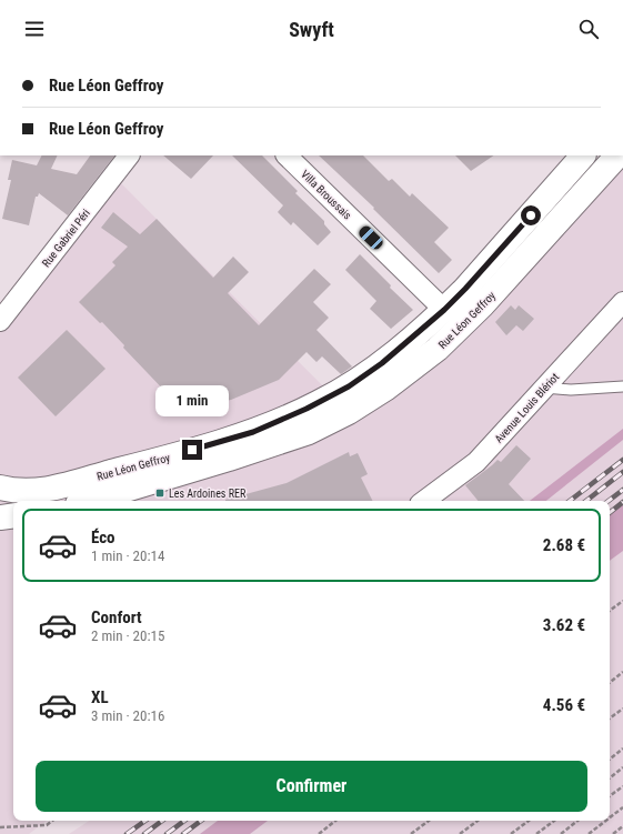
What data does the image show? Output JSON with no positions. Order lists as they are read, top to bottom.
{
  "streets": {
    "street": [
      "Villa Broussais",
      "Rue Gabriel Péri",
      "Rue Léon Geffroy",
      "Avenue Louis Blériot"
    ]
  },
  "crossings": [
    ["Villa Broussais", "Rue Léon Geffroy"]
  ],
  "places": {
    "transit": ["Les Ardoines RER"]
  },
  "page": {
    "header": "Swyft",
    "banner": ["Rue Léon Geffroy", "Rue Léon Geffroy"],
    "bubble": "1 min",
    "list": [
      {
        "name": "Éco",
        "note": "1 min · 20:14",
        "value": "2.68 €"
      },
      {
        "name": "Confort",
        "note": "2 min · 20:15",
        "value": "3.62 €"
      },
      {
        "name": "XL",
        "note": "3 min · 20:16",
        "value": "4.56 €"
      }
    ],
    "buttons": "Confirmer"
  }
}
